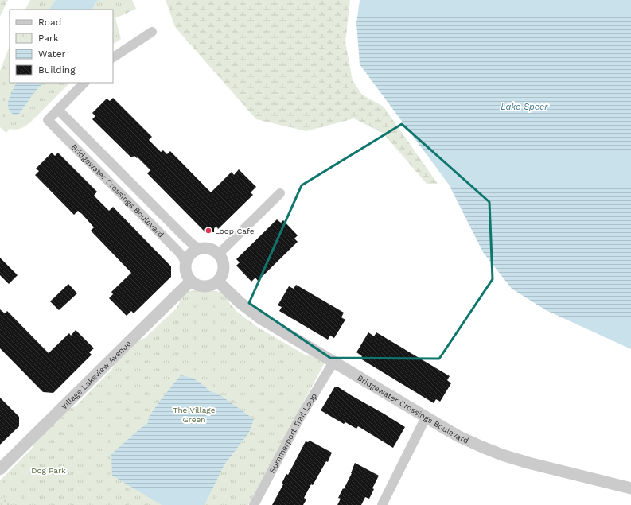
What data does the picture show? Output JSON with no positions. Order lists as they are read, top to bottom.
{
  "streets": {
    "street": ["Bridgewater Crossings Boulevard", "Village Lakeview Avenue", "Summerport Trail Loop"]
  },
  "crossings": [
    ["Bridgewater Crossings Boulevard", "Village Lakeview Avenue"],
    ["Bridgewater Crossings Boulevard", "Summerport Trail Loop"]
  ],
  "water": ["Lake Speer"],
  "parks": ["The Village Green", "Dog Park"],
  "places": ["Loop Cafe"],
  "legend": [
    "Road",
    "Park",
    "Water",
    "Building"
  ]
}
